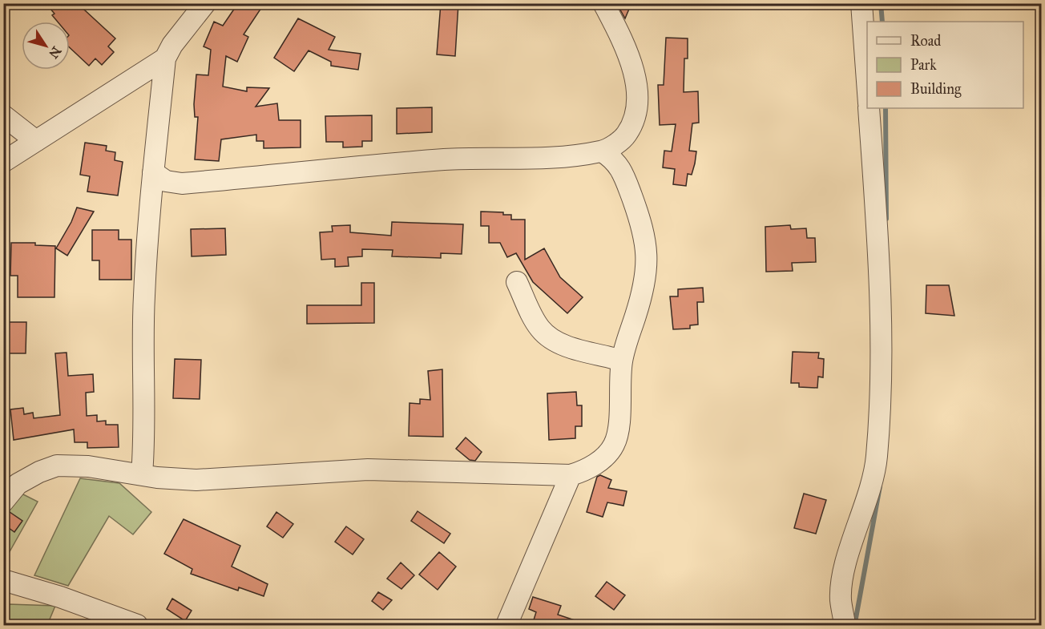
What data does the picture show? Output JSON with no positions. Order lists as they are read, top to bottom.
{
  "legend": ["Road", "Park", "Building"],
  "north": "bottom right"
}
